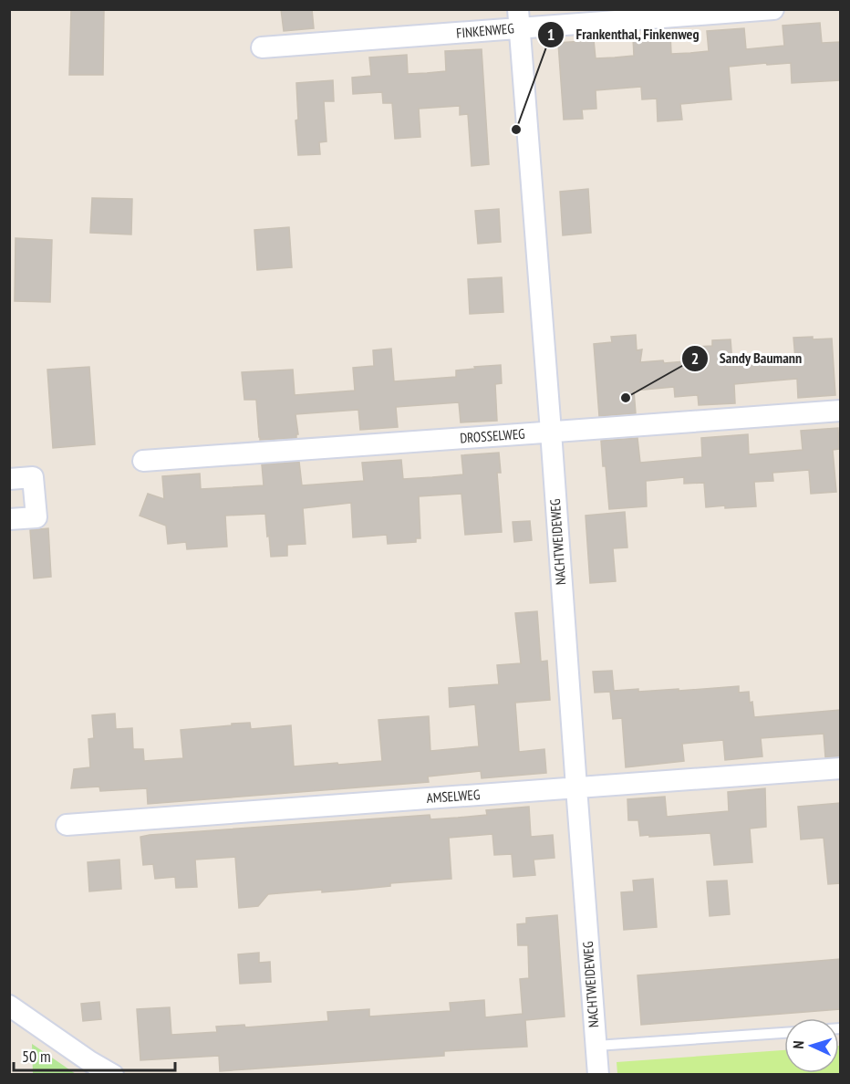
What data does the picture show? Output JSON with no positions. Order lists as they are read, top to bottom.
{
  "streets": {
    "street": [
      "FINKENWEG",
      "DROSSELWEG",
      "NACHTWEIDEWEG",
      "AMSELWEG"
    ]
  },
  "crossings": [
    ["FINKENWEG", "NACHTWEIDEWEG"],
    ["DROSSELWEG", "NACHTWEIDEWEG"],
    ["NACHTWEIDEWEG", "AMSELWEG"]
  ],
  "places": ["Frankenthal, Finkenweg", "Sandy Baumann"],
  "scale_bar": "50 m",
  "north": "left"
}
